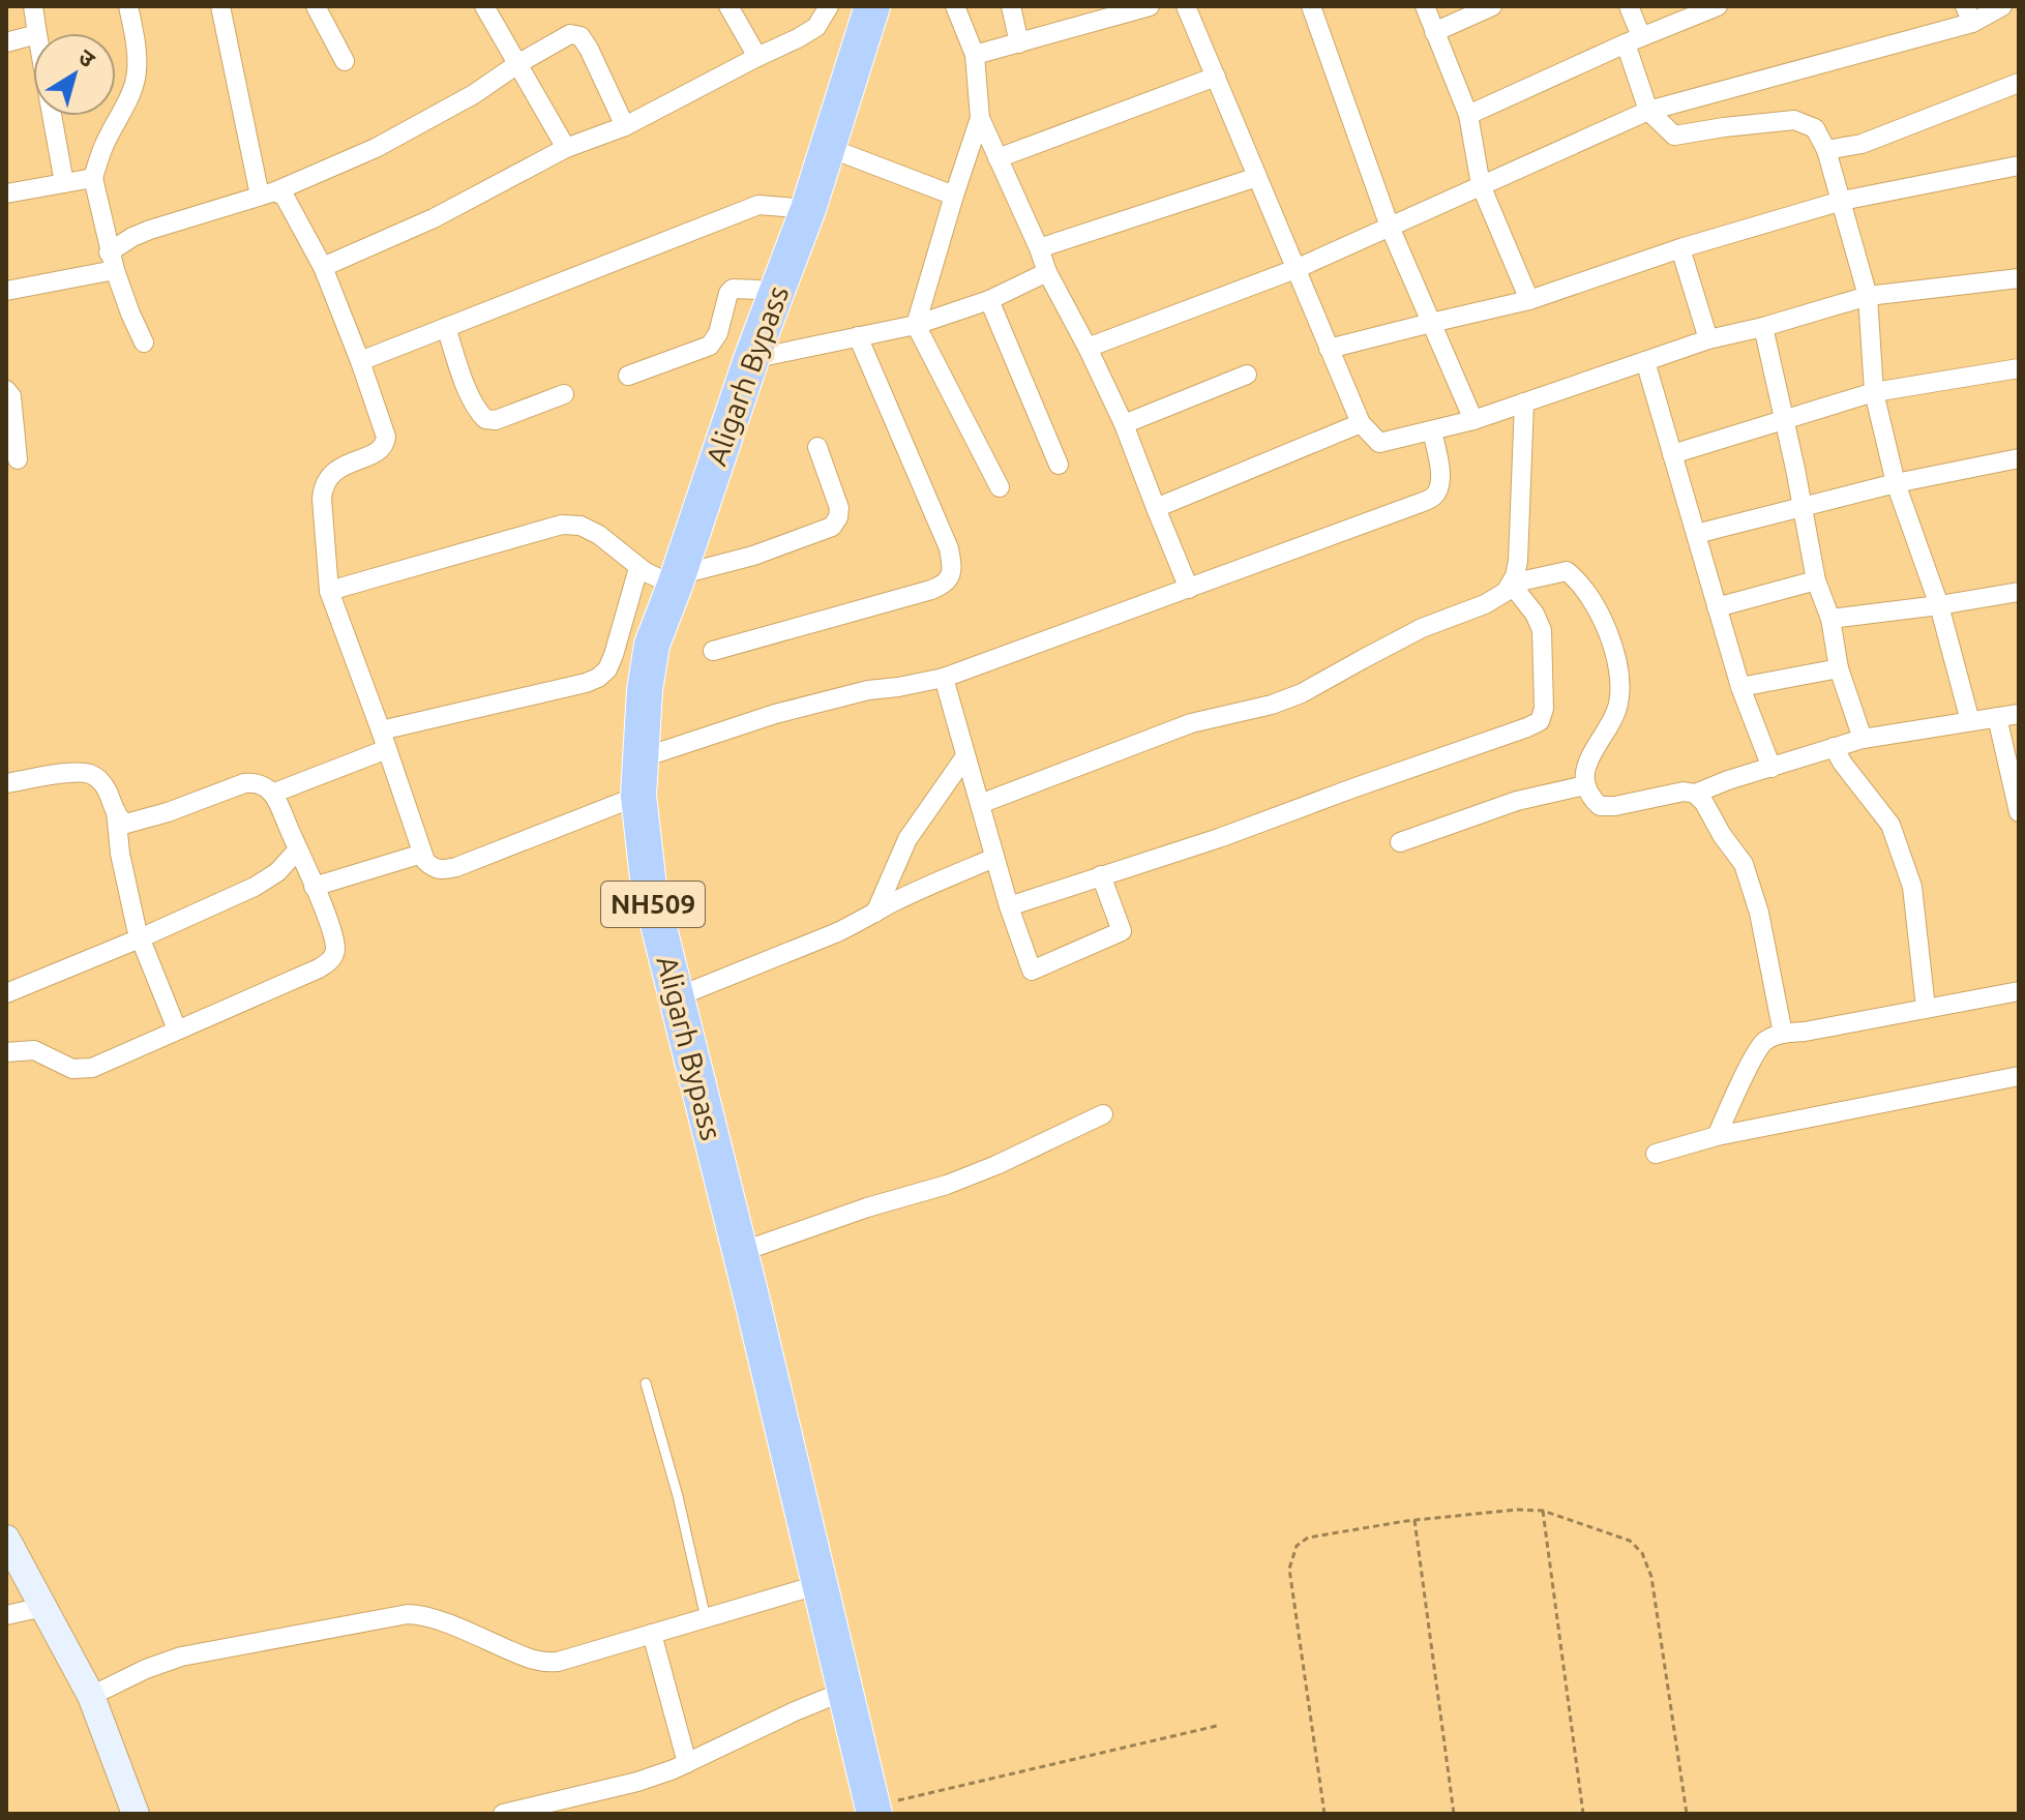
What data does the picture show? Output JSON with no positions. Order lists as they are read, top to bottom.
{
  "streets": {
    "highway": ["Aligarh Bypass", "NH509"]
  },
  "north": "top right"
}
